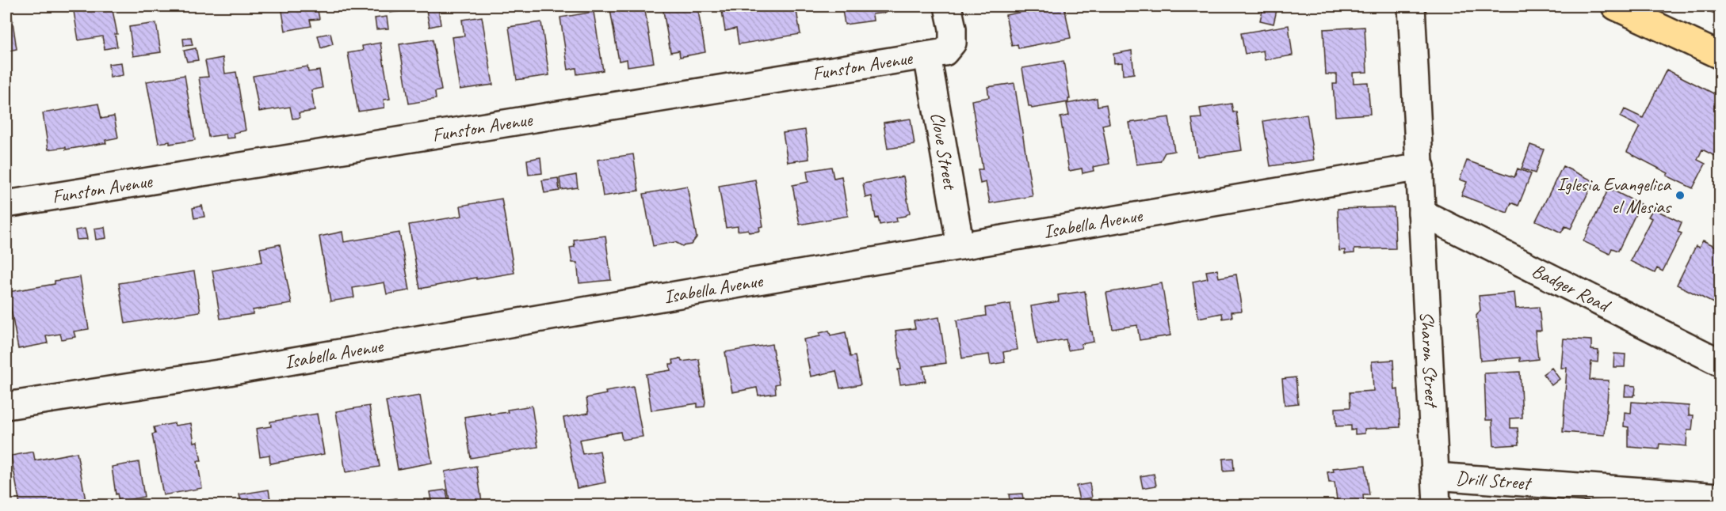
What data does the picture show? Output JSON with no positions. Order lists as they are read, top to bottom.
{
  "streets": {
    "street": [
      "Funston Avenue",
      "Clove Street",
      "Isabella Avenue",
      "Badger Road",
      "Sharon Street",
      "Drill Street"
    ]
  },
  "crossings": [
    ["Funston Avenue", "Clove Street"],
    ["Clove Street", "Isabella Avenue"],
    ["Isabella Avenue", "Sharon Street"],
    ["Badger Road", "Sharon Street"],
    ["Sharon Street", "Drill Street"]
  ],
  "places": ["Iglesia Evangelica el Mesias"]
}
